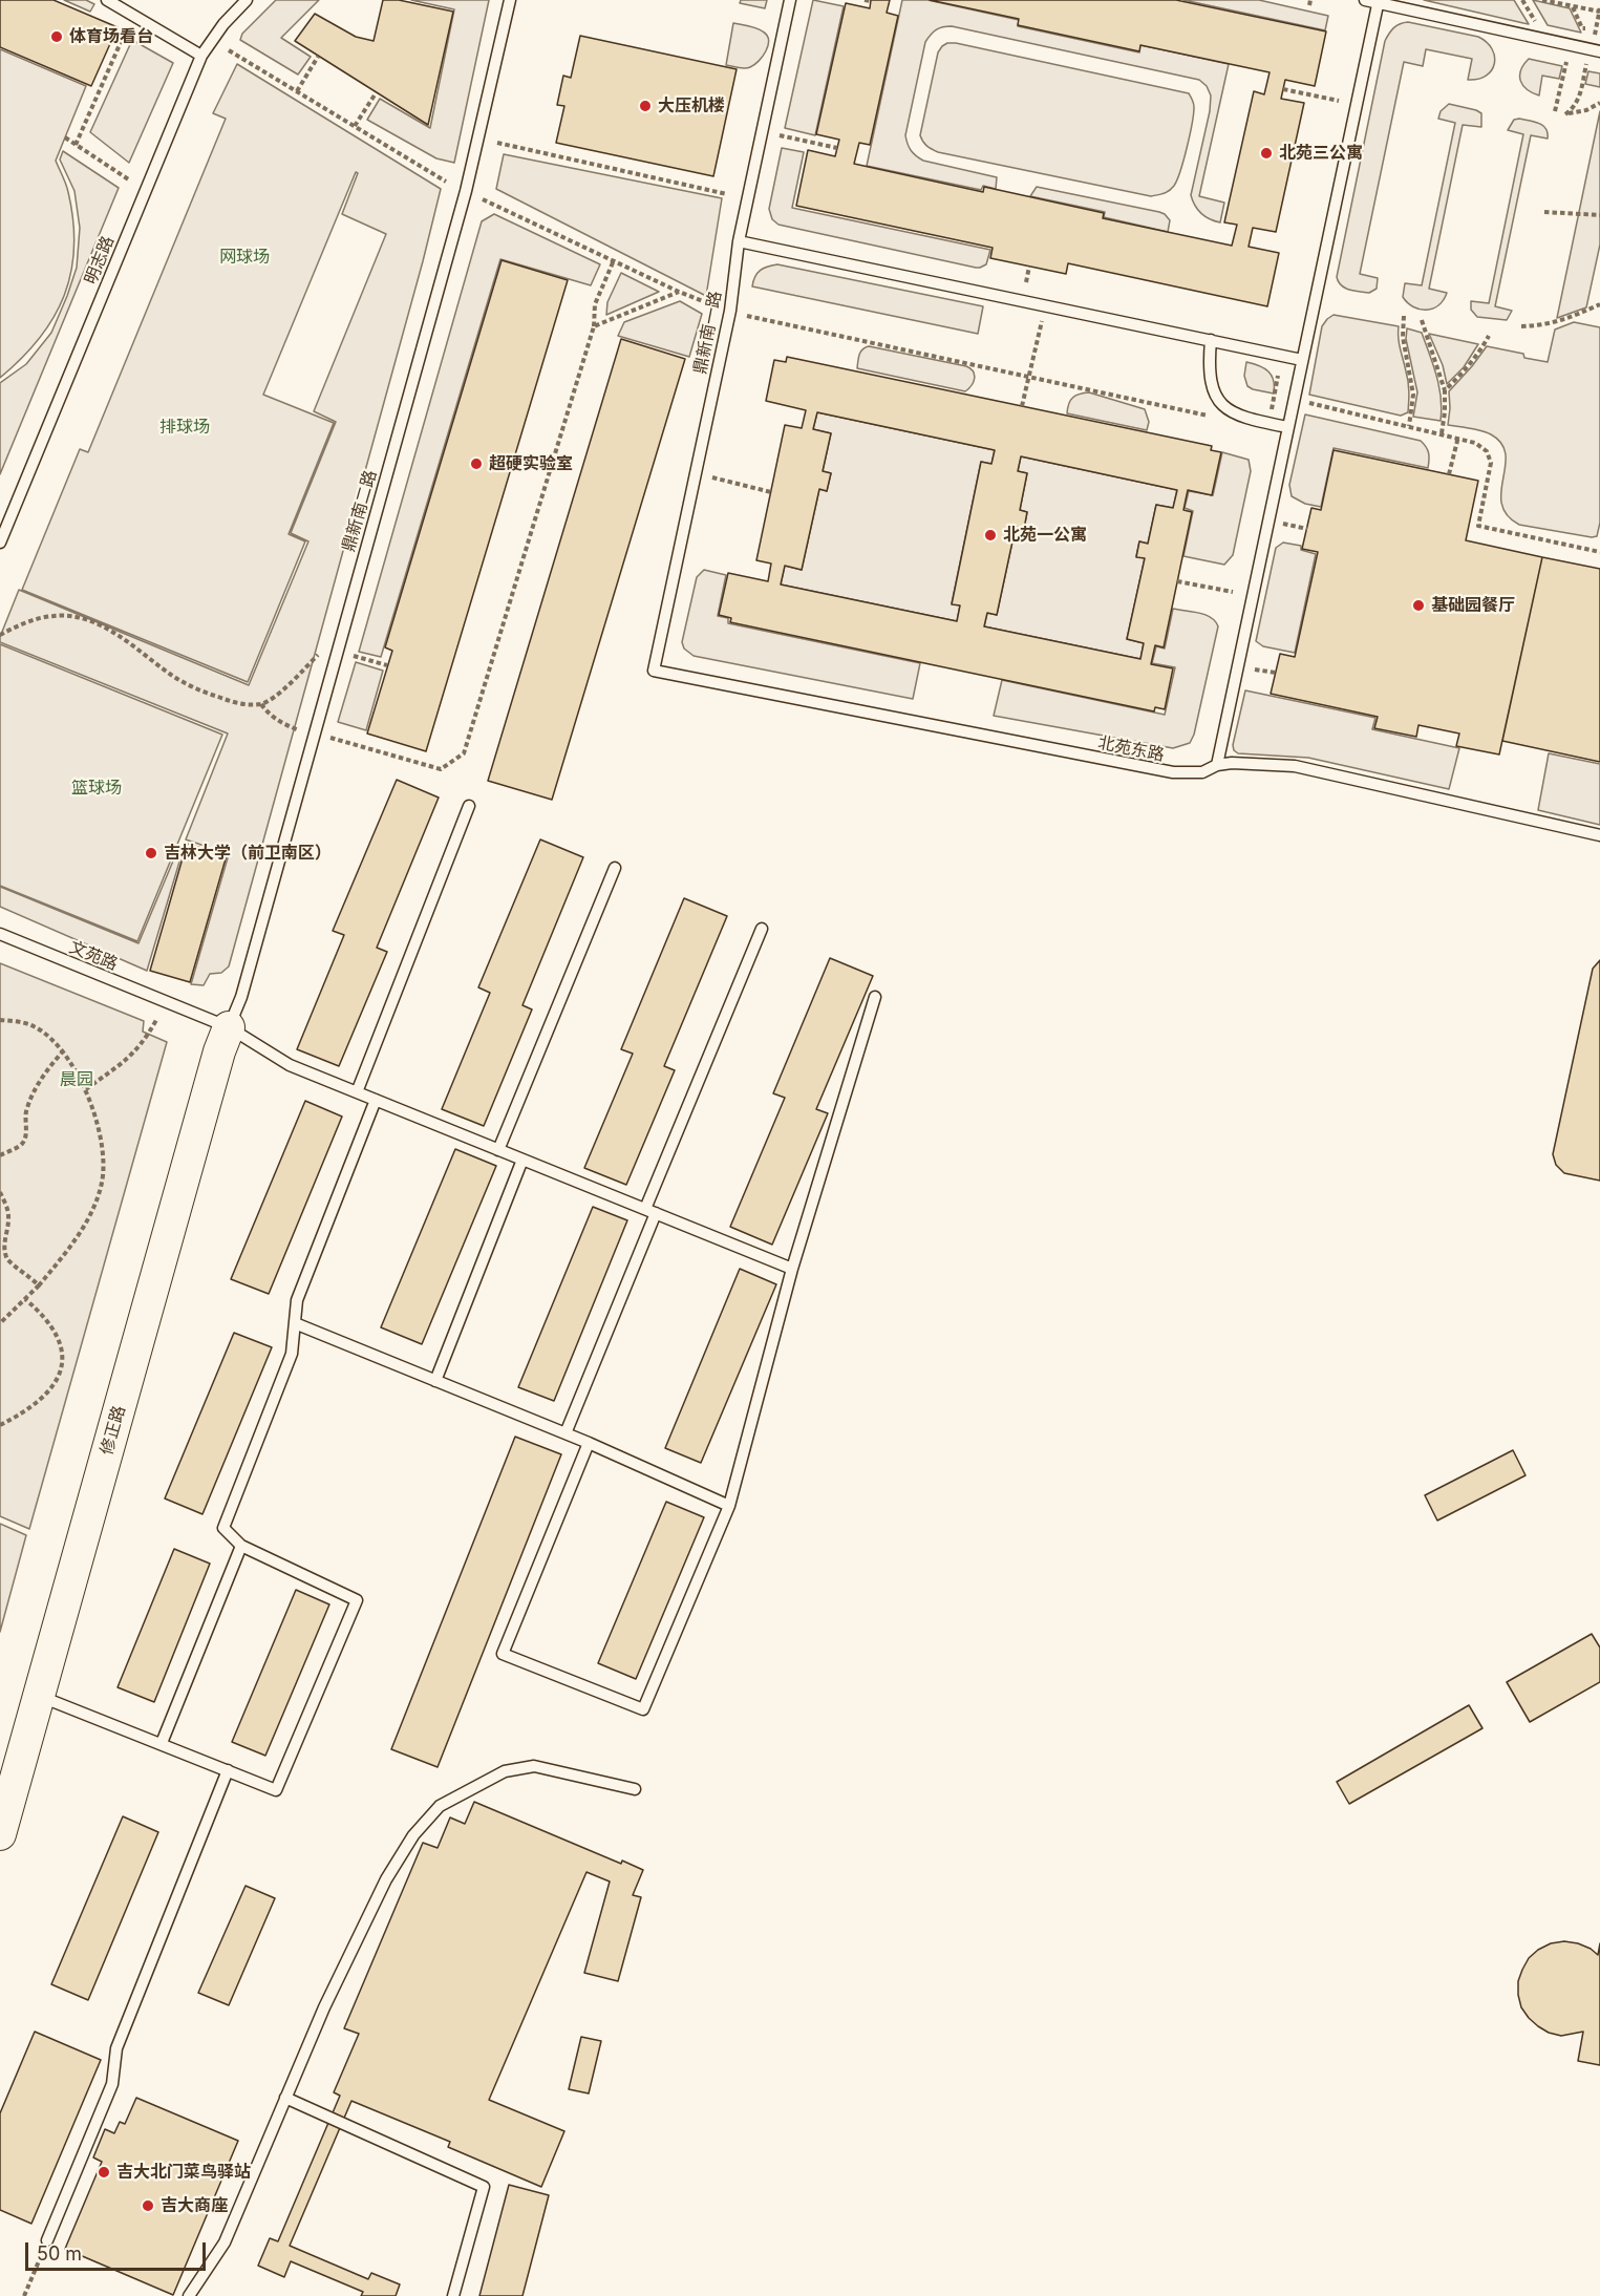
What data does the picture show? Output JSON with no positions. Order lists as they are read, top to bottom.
{
  "streets": {
    "street": ["修正路"],
    "lane": [
      "明志路",
      "鼎新南一路",
      "鼎新南二路",
      "北苑东路",
      "文苑路"
    ]
  },
  "crossings": [
    ["鼎新南一路", "北苑东路"],
    ["鼎新南二路", "文苑路"],
    ["鼎新南二路", "修正路"],
    ["文苑路", "修正路"]
  ],
  "parks": [
    "网球场",
    "排球场",
    "篮球场",
    "晨园"
  ],
  "places": [
    "体育场看台",
    "大压机楼",
    "北苑三公寓",
    "超硬实验室",
    "北苑一公寓",
    "基础园餐厅",
    "吉林大学（前卫南区）",
    "吉大北门菜鸟驿站",
    "吉大商座"
  ],
  "scale_bar": "50 m"
}
